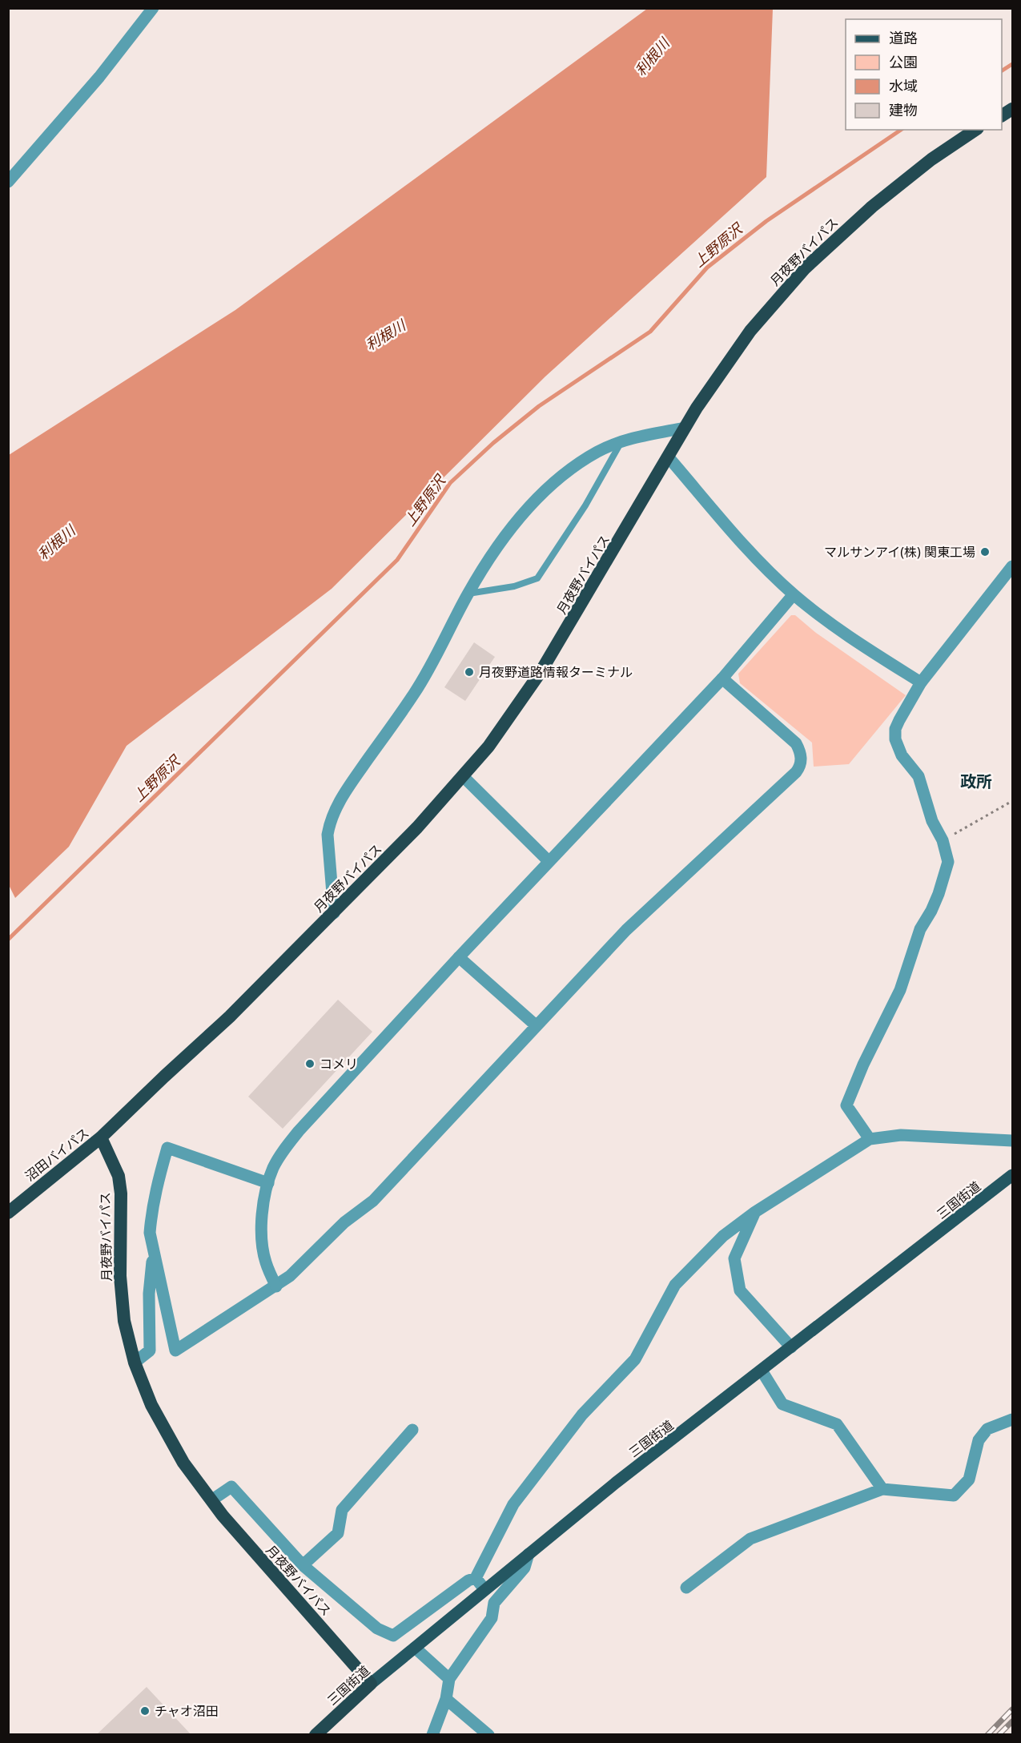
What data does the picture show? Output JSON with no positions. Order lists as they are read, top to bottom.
{
  "streets": {
    "highway": ["月夜野バイパス", "沼田バイパス", "三国街道"]
  },
  "crossings": [
    ["月夜野バイパス", "沼田バイパス"],
    ["月夜野バイパス", "三国街道"]
  ],
  "districts": ["政所"],
  "water": ["利根川", "上野原沢"],
  "places": [
    "マルサンアイ(株) 関東工場",
    "月夜野道路情報ターミナル",
    "コメリ",
    "チャオ沼田"
  ],
  "legend": [
    "道路",
    "公園",
    "水域",
    "建物"
  ]
}
